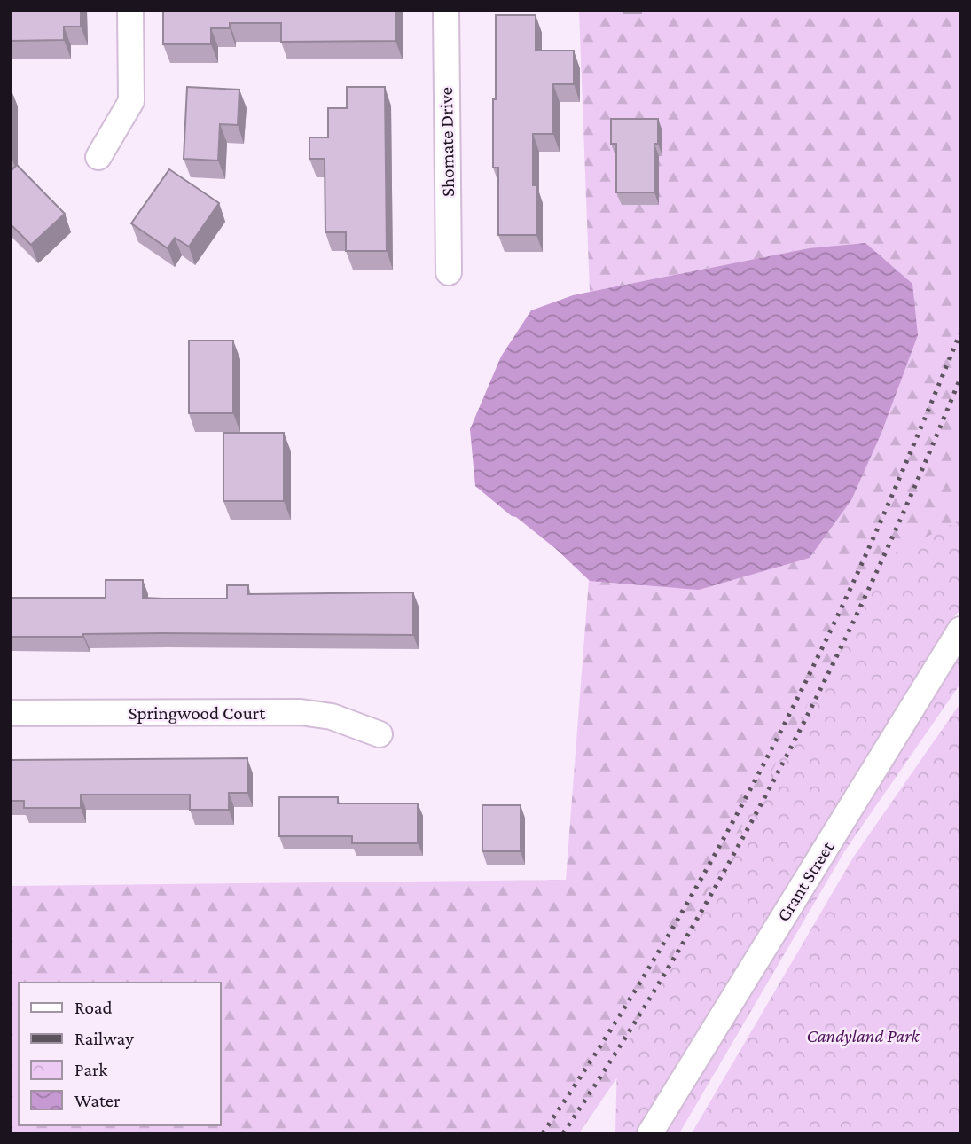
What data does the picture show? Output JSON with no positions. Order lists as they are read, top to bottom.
{
  "streets": {
    "street": ["Shomate Drive", "Springwood Court", "Grant Street"]
  },
  "parks": ["Candyland Park"],
  "legend": [
    "Road",
    "Railway",
    "Park",
    "Water"
  ]
}
